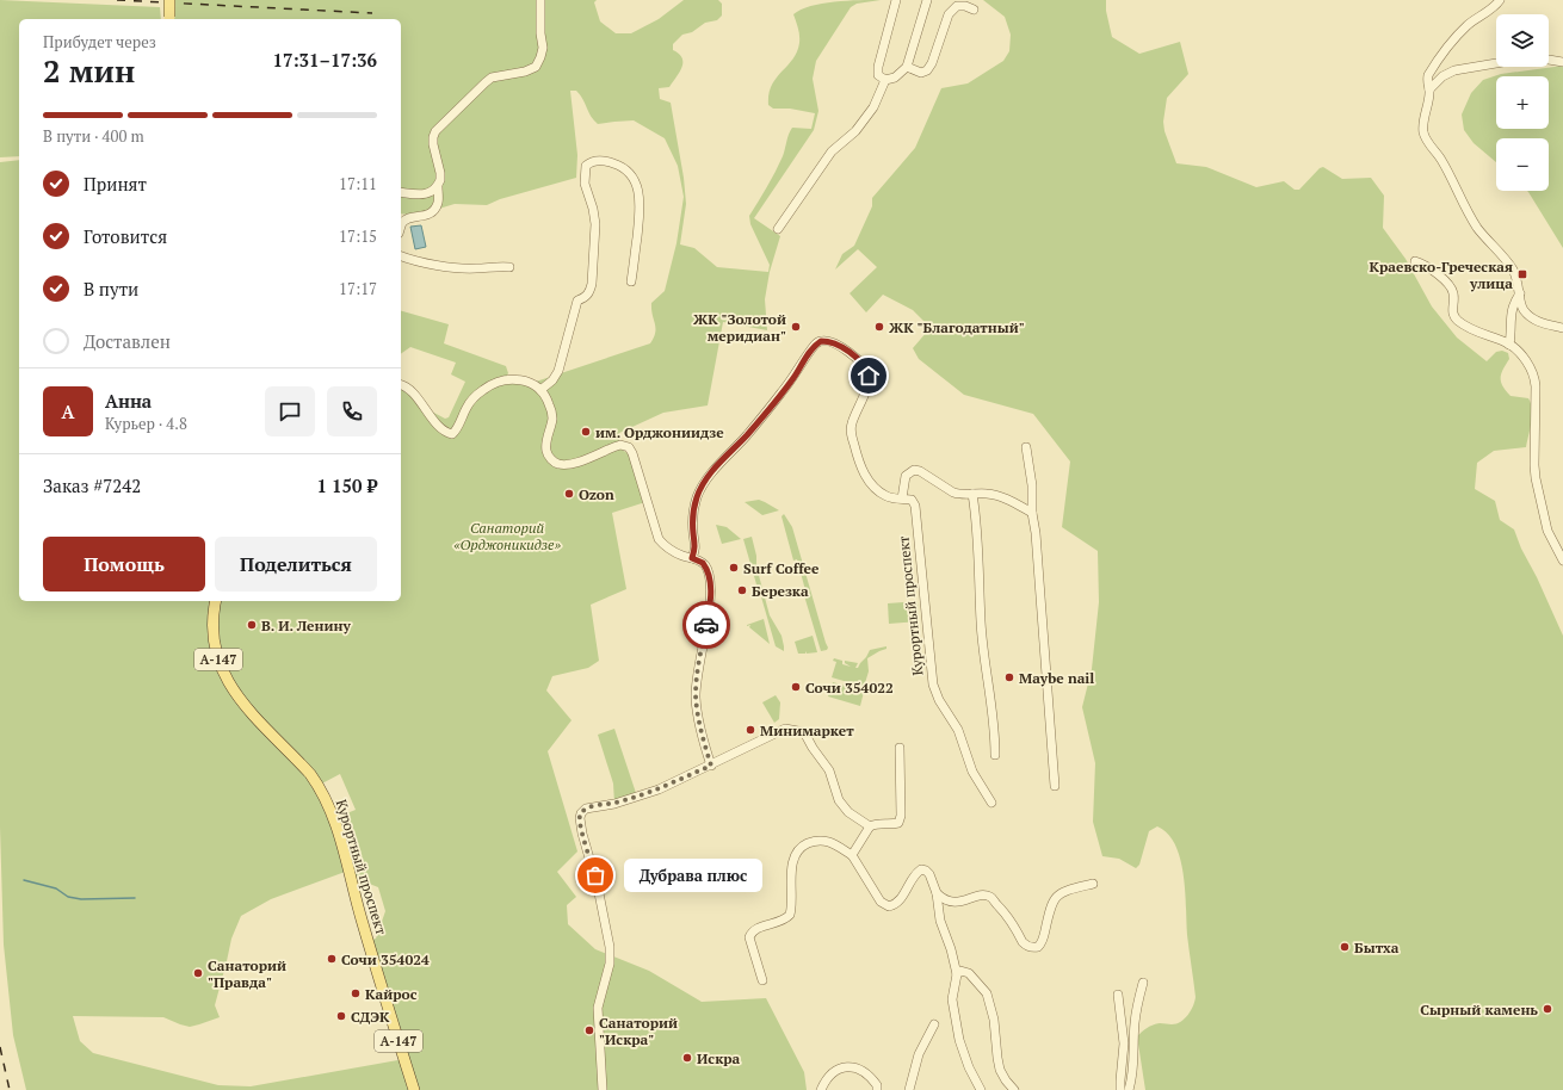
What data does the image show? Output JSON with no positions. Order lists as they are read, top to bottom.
{
  "streets": {
    "main road": ["Курортный проспект", "А-147"]
  },
  "parks": ["Санаторий «Орджоникидзе»"],
  "places": {
    "transit": ["Краевско-Греческая улица"],
    "other": [
      "ЖК \"Золотой меридиан\"",
      "ЖК \"Благодатный\"",
      "им. Орджониидзе",
      "Ozon",
      "Surf Coffee",
      "Березка",
      "В. И. Ленину",
      "Maybe nail",
      "Сочи 354022",
      "Минимаркет",
      "Дубрава плюс",
      "Бытха",
      "Сочи 354024",
      "Санаторий \"Правда\"",
      "Кайрос",
      "Сырный камень",
      "СДЭК",
      "Санаторий \"Искра\"",
      "Искра"
    ]
  },
  "page": {
    "map_buttons": ["+", "−"],
    "heading": ["2 мин", "Прибудет через", "17:31–17:36"],
    "panel": [
      "Анна",
      "Курьер · 4.8",
      "Заказ #7242",
      "1 150 ₽"
    ],
    "bar": "В пути · 400 m",
    "list": [
      ["Принят", "17:11"],
      ["Готовится", "17:15"],
      ["В пути", "17:17"],
      "Доставлен"
    ],
    "round": "А",
    "buttons": ["Помощь", "Поделиться"],
    "bubble": "Дубрава плюс"
  }
}
